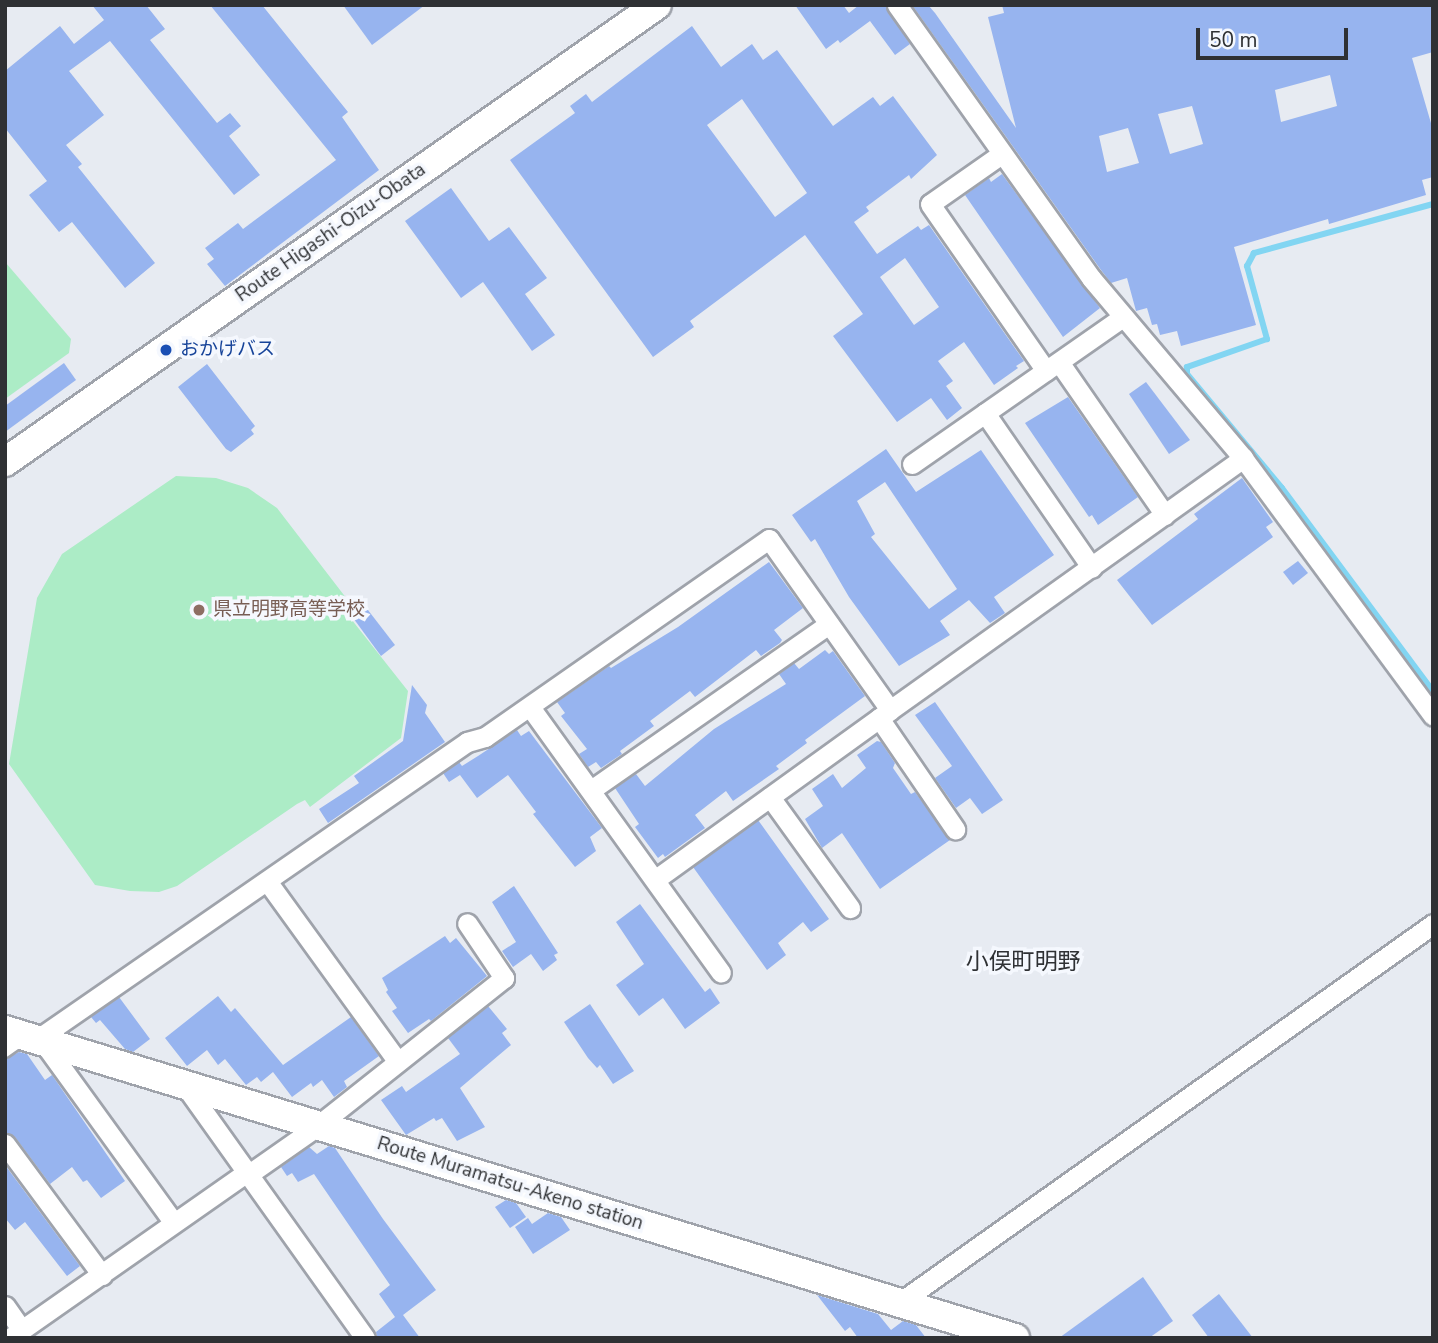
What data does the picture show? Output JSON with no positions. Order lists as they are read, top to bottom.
{
  "streets": {
    "main road": ["Route Higashi-Oizu-Obata", "Route Muramatsu-Akeno station"]
  },
  "districts": ["小俣町明野"],
  "places": ["おかげバス", "県立明野高等学校"],
  "scale_bar": "50 m"
}
